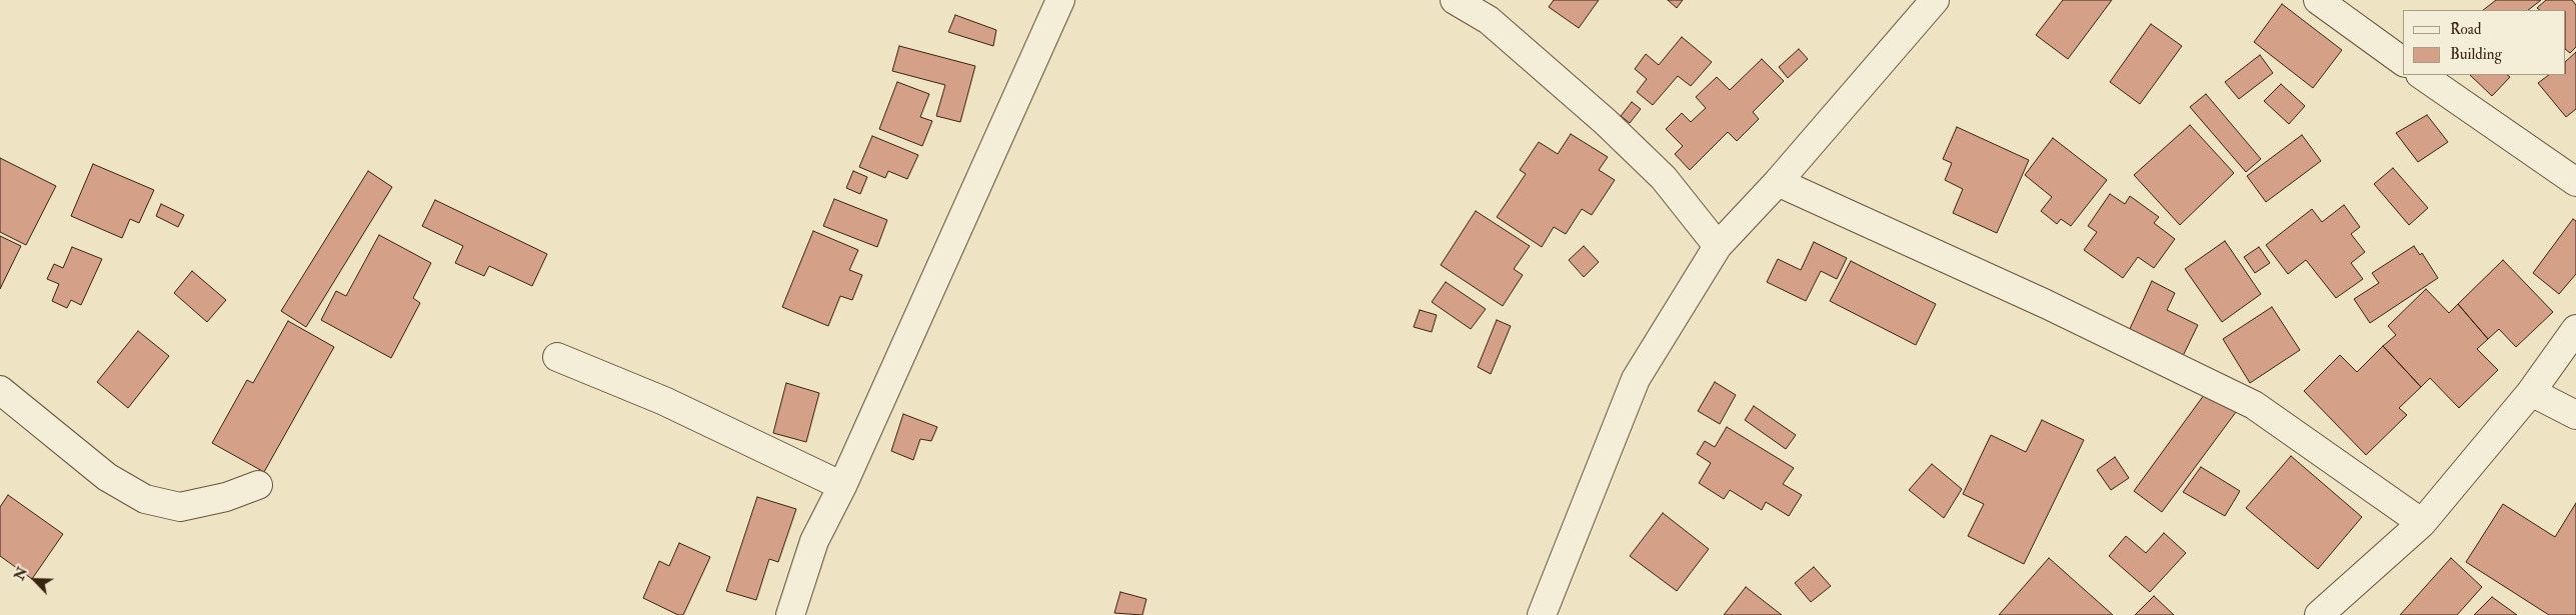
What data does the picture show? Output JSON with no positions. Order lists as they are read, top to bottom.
{
  "legend": ["Road", "Building"],
  "north": "top left"
}
